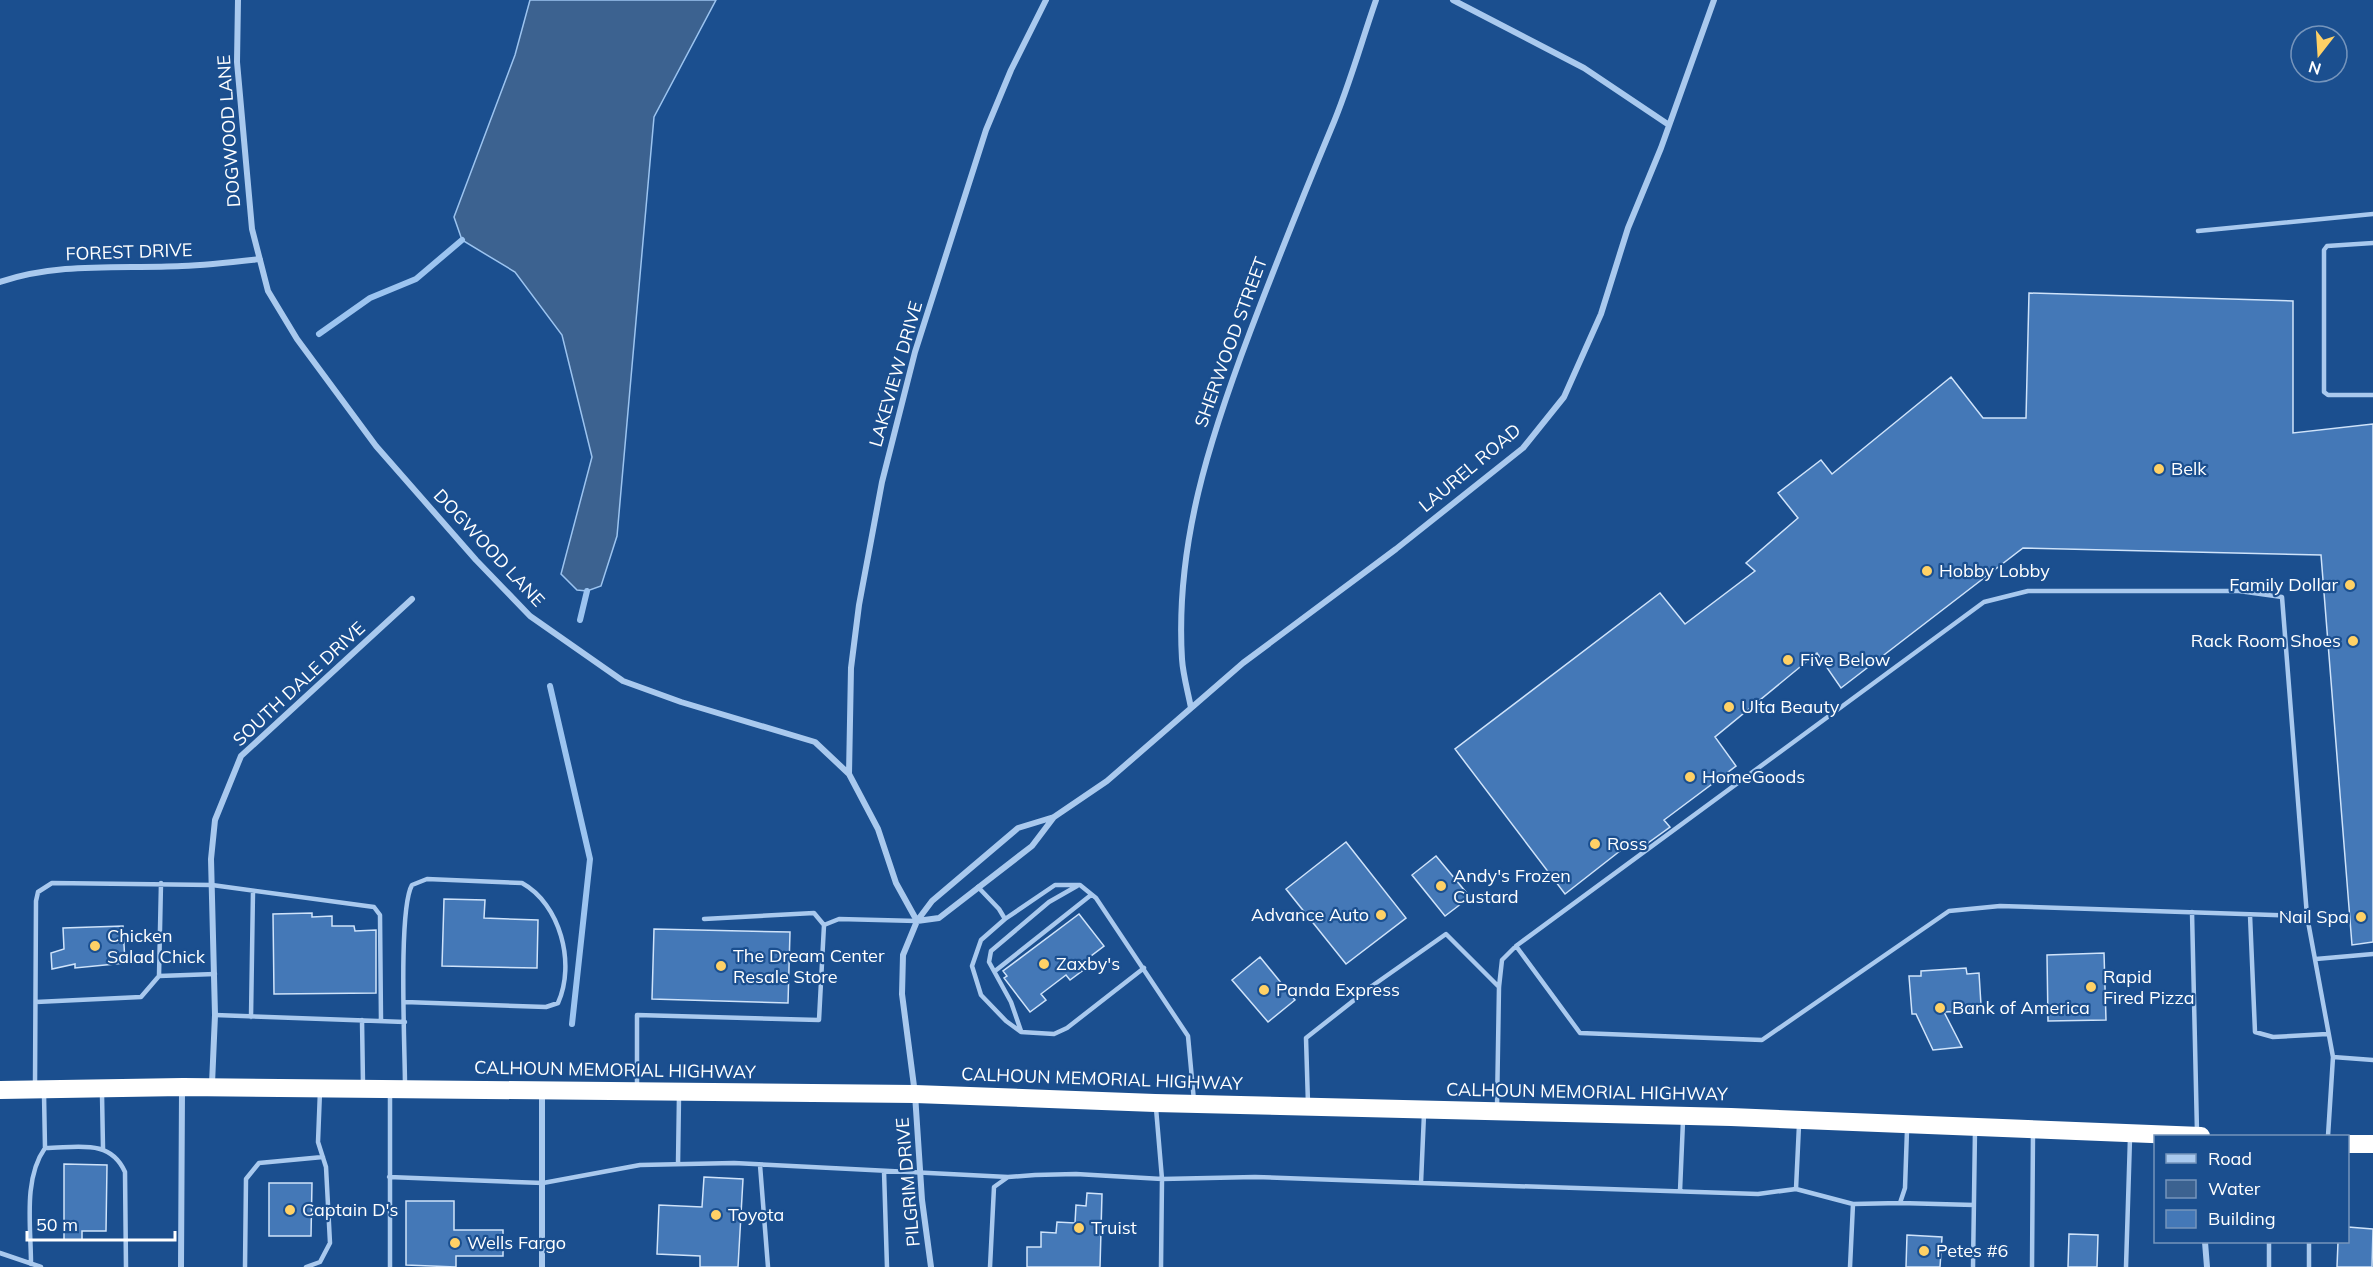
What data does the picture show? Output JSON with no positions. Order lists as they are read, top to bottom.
{
  "streets": {
    "highway": ["CALHOUN MEMORIAL HIGHWAY"],
    "street": [
      "DOGWOOD LANE",
      "FOREST DRIVE",
      "SHERWOOD STREET",
      "LAKEVIEW DRIVE",
      "LAUREL ROAD",
      "SOUTH DALE DRIVE",
      "PILGRIM DRIVE"
    ]
  },
  "crossings": [
    ["DOGWOOD LANE", "FOREST DRIVE"],
    ["DOGWOOD LANE", "LAKEVIEW DRIVE"],
    ["DOGWOOD LANE", "LAUREL ROAD"],
    ["SHERWOOD STREET", "LAUREL ROAD"],
    ["SOUTH DALE DRIVE", "CALHOUN MEMORIAL HIGHWAY"],
    ["CALHOUN MEMORIAL HIGHWAY", "PILGRIM DRIVE"]
  ],
  "places": [
    "Belk",
    "Hobby Lobby",
    "Family Dollar",
    "Rack Room Shoes",
    "Five Below",
    "Ulta Beauty",
    "HomeGoods",
    "Ross",
    "Andy's Frozen Custard",
    "Advance Auto",
    "Nail Spa",
    "Chicken Salad Chick",
    "Zaxby's",
    "The Dream Center Resale Store",
    "Rapid Fired Pizza",
    "Panda Express",
    "Bank of America",
    "Captain D's",
    "Toyota",
    "Truist",
    "Wells Fargo",
    "Petes #6"
  ],
  "legend": ["Road", "Water", "Building"],
  "scale_bar": "50 m",
  "north": "bottom"
}
